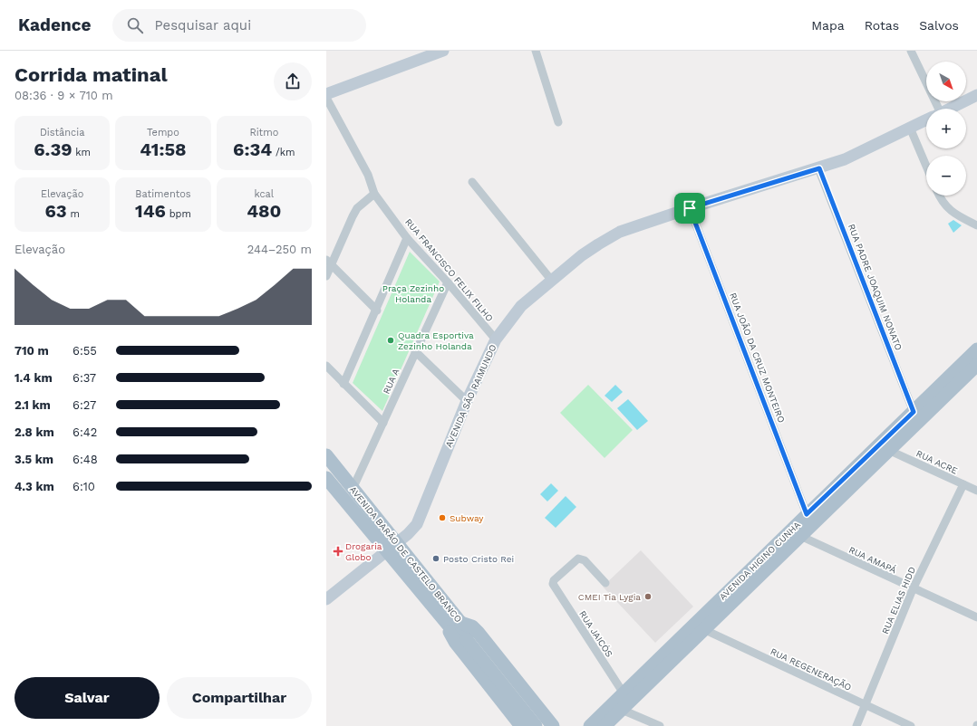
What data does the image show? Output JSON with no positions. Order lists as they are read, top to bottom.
{
  "streets": {
    "main road": ["AVENIDA BARÃO DE CASTELO BRANCO", "AVENIDA HIGINO CUNHA"],
    "street": [
      "RUA FRANCISCO FELIX FILHO",
      "RUA PADRE JOAQUIM NONATO",
      "RUA JOÃO DA CRUZ MONTEIRO",
      "RUA A",
      "AVENIDA SÃO RAIMUNDO",
      "RUA ACRE",
      "RUA AMAPÁ",
      "RUA ELIAS HIDD",
      "RUA JAICÓS",
      "RUA REGENERAÇÃO"
    ]
  },
  "crossings": [
    ["RUA FRANCISCO FELIX FILHO", "RUA A"],
    ["RUA FRANCISCO FELIX FILHO", "AVENIDA SÃO RAIMUNDO"],
    ["RUA PADRE JOAQUIM NONATO", "AVENIDA SÃO RAIMUNDO"],
    ["RUA PADRE JOAQUIM NONATO", "AVENIDA HIGINO CUNHA"],
    ["RUA JOÃO DA CRUZ MONTEIRO", "AVENIDA SÃO RAIMUNDO"],
    ["RUA JOÃO DA CRUZ MONTEIRO", "AVENIDA HIGINO CUNHA"],
    ["RUA A", "AVENIDA BARÃO DE CASTELO BRANCO"],
    ["AVENIDA SÃO RAIMUNDO", "AVENIDA BARÃO DE CASTELO BRANCO"],
    ["RUA ACRE", "AVENIDA HIGINO CUNHA"],
    ["RUA ACRE", "RUA ELIAS HIDD"],
    ["RUA AMAPÁ", "AVENIDA HIGINO CUNHA"],
    ["RUA AMAPÁ", "RUA ELIAS HIDD"],
    ["AVENIDA HIGINO CUNHA", "RUA JAICÓS"],
    ["AVENIDA HIGINO CUNHA", "RUA REGENERAÇÃO"],
    ["RUA ELIAS HIDD", "RUA REGENERAÇÃO"]
  ],
  "parks": ["Praça Zezinho Holanda"],
  "places": {
    "other": [
      "Quadra Esportiva Zezinho Holanda",
      "Subway",
      "Posto Cristo Rei",
      "CMEI Tia Lygia"
    ],
    "health": ["Drogaria Globo"]
  },
  "north": "bottom right",
  "page": {
    "header": "Kadence",
    "search": "Pesquisar aqui",
    "nav": ["Mapa", "Rotas", "Salvos"],
    "heading": ["Corrida matinal", "08:36 · 9 × 710 m"],
    "map_buttons": ["+", "−"],
    "stats": [
      ["Distância", "6.39 km"],
      ["Tempo", "41:58"],
      ["Ritmo", "6:34 /km"],
      ["Elevação", "63 m"],
      ["Batimentos", "146 bpm"],
      ["kcal", "480"]
    ],
    "chart": ["Elevação", "244–250 m"],
    "list": [
      {
        "name": "710 m",
        "note": "6:55"
      },
      {
        "name": "1.4 km",
        "note": "6:37"
      },
      {
        "name": "2.1 km",
        "note": "6:27"
      },
      {
        "name": "2.8 km",
        "note": "6:42"
      },
      {
        "name": "3.5 km",
        "note": "6:48"
      },
      {
        "name": "4.3 km",
        "note": "6:10"
      }
    ],
    "buttons": ["Salvar", "Compartilhar"]
  }
}
